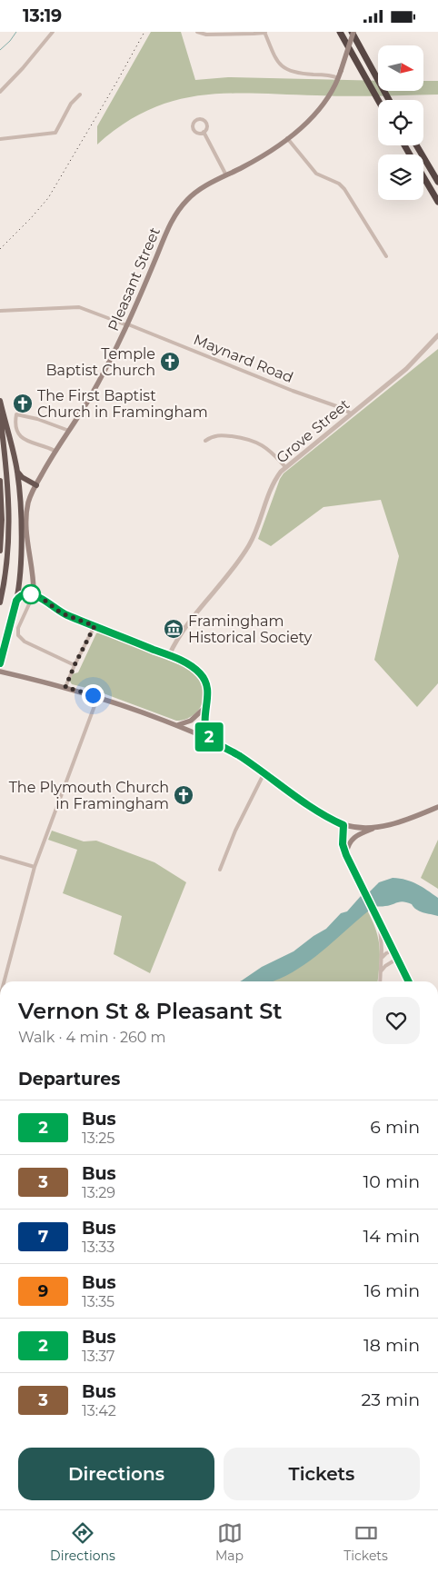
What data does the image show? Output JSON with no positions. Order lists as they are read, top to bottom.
{
  "streets": {
    "main road": ["Pleasant Street"],
    "street": ["Maynard Road", "Grove Street"]
  },
  "crossings": [
    ["Pleasant Street", "Maynard Road"],
    ["Maynard Road", "Grove Street"]
  ],
  "places": {
    "church": ["Temple Baptist Church", "The First Baptist Church in Framingham", "The Plymouth Church in Framingham"],
    "museum": ["Framingham Historical Society"]
  },
  "lines": ["bus line 2"],
  "north": "right",
  "page": {
    "status": "13:19",
    "on_map": "2",
    "heading": [
      ["Vernon St & Pleasant St", "Walk · 4 min · 260 m"],
      "Departures"
    ],
    "list": [
      {
        "mark": "2",
        "name": "Bus",
        "note": "13:25",
        "value": "6 min"
      },
      {
        "mark": "3",
        "name": "Bus",
        "note": "13:29",
        "value": "10 min"
      },
      {
        "mark": "7",
        "name": "Bus",
        "note": "13:33",
        "value": "14 min"
      },
      {
        "mark": "9",
        "name": "Bus",
        "note": "13:35",
        "value": "16 min"
      },
      {
        "mark": "2",
        "name": "Bus",
        "note": "13:37",
        "value": "18 min"
      },
      {
        "mark": "3",
        "name": "Bus",
        "note": "13:42",
        "value": "23 min"
      }
    ],
    "buttons": ["Directions", "Tickets"],
    "tabs": ["Directions", "Map", "Tickets"]
  }
}
